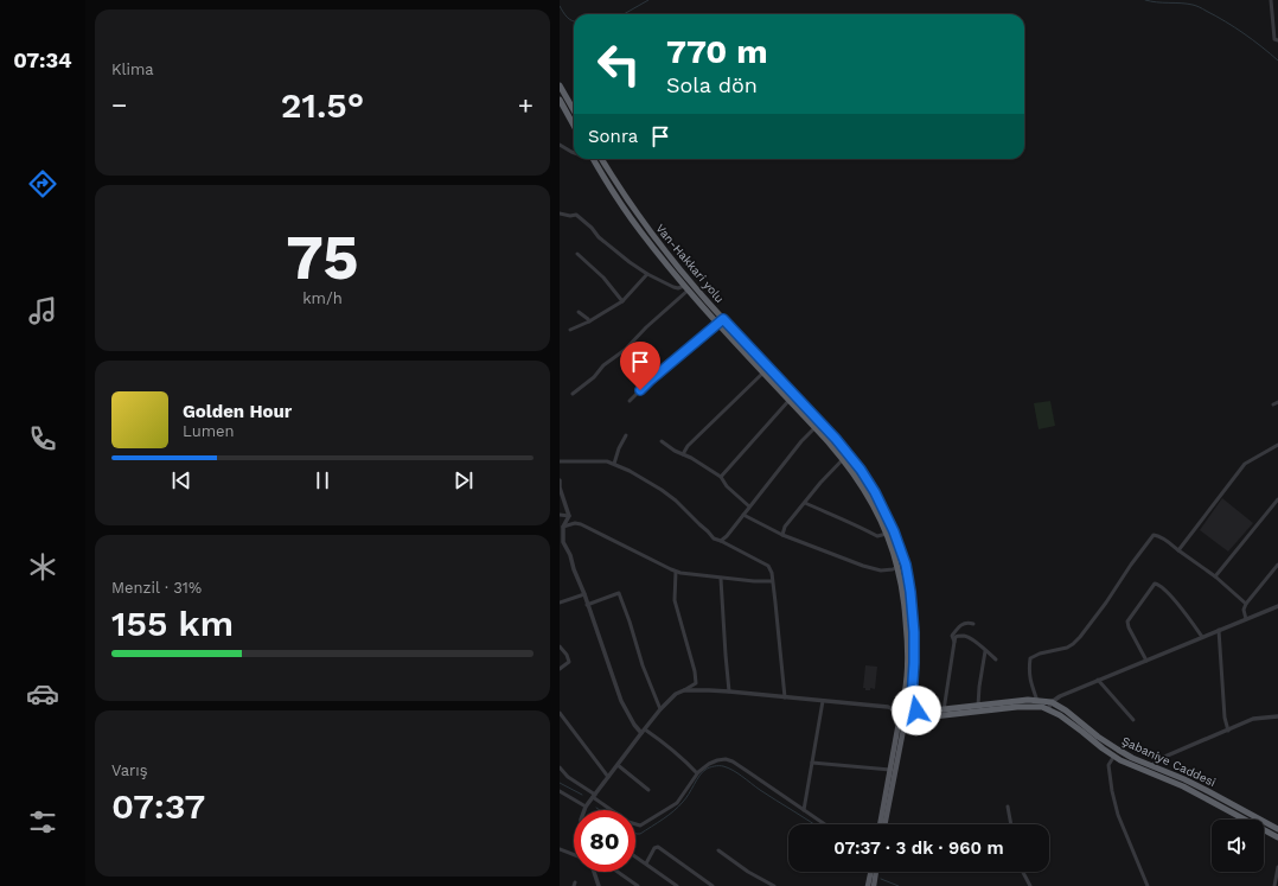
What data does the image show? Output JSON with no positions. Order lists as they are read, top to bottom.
{
  "streets": {
    "highway": ["Van-Hakkari yolu", "Şabaniye Caddesi"]
  },
  "crossings": [
    ["Van-Hakkari yolu", "Şabaniye Caddesi"]
  ],
  "page": {
    "tabs": "07:34",
    "tile": [
      "Klima",
      ["75", "km/h"],
      ["Menzil · 31%", "155 km"],
      ["Varış", "07:37"]
    ],
    "turn": ["770 m", "Sola dön"],
    "heat": ["−", "21.5°", "+"],
    "then": "Sonra",
    "song": ["Golden Hour", "Lumen"],
    "limit": "80",
    "trip": "07:37 · 3 dk · 960 m"
  }
}
